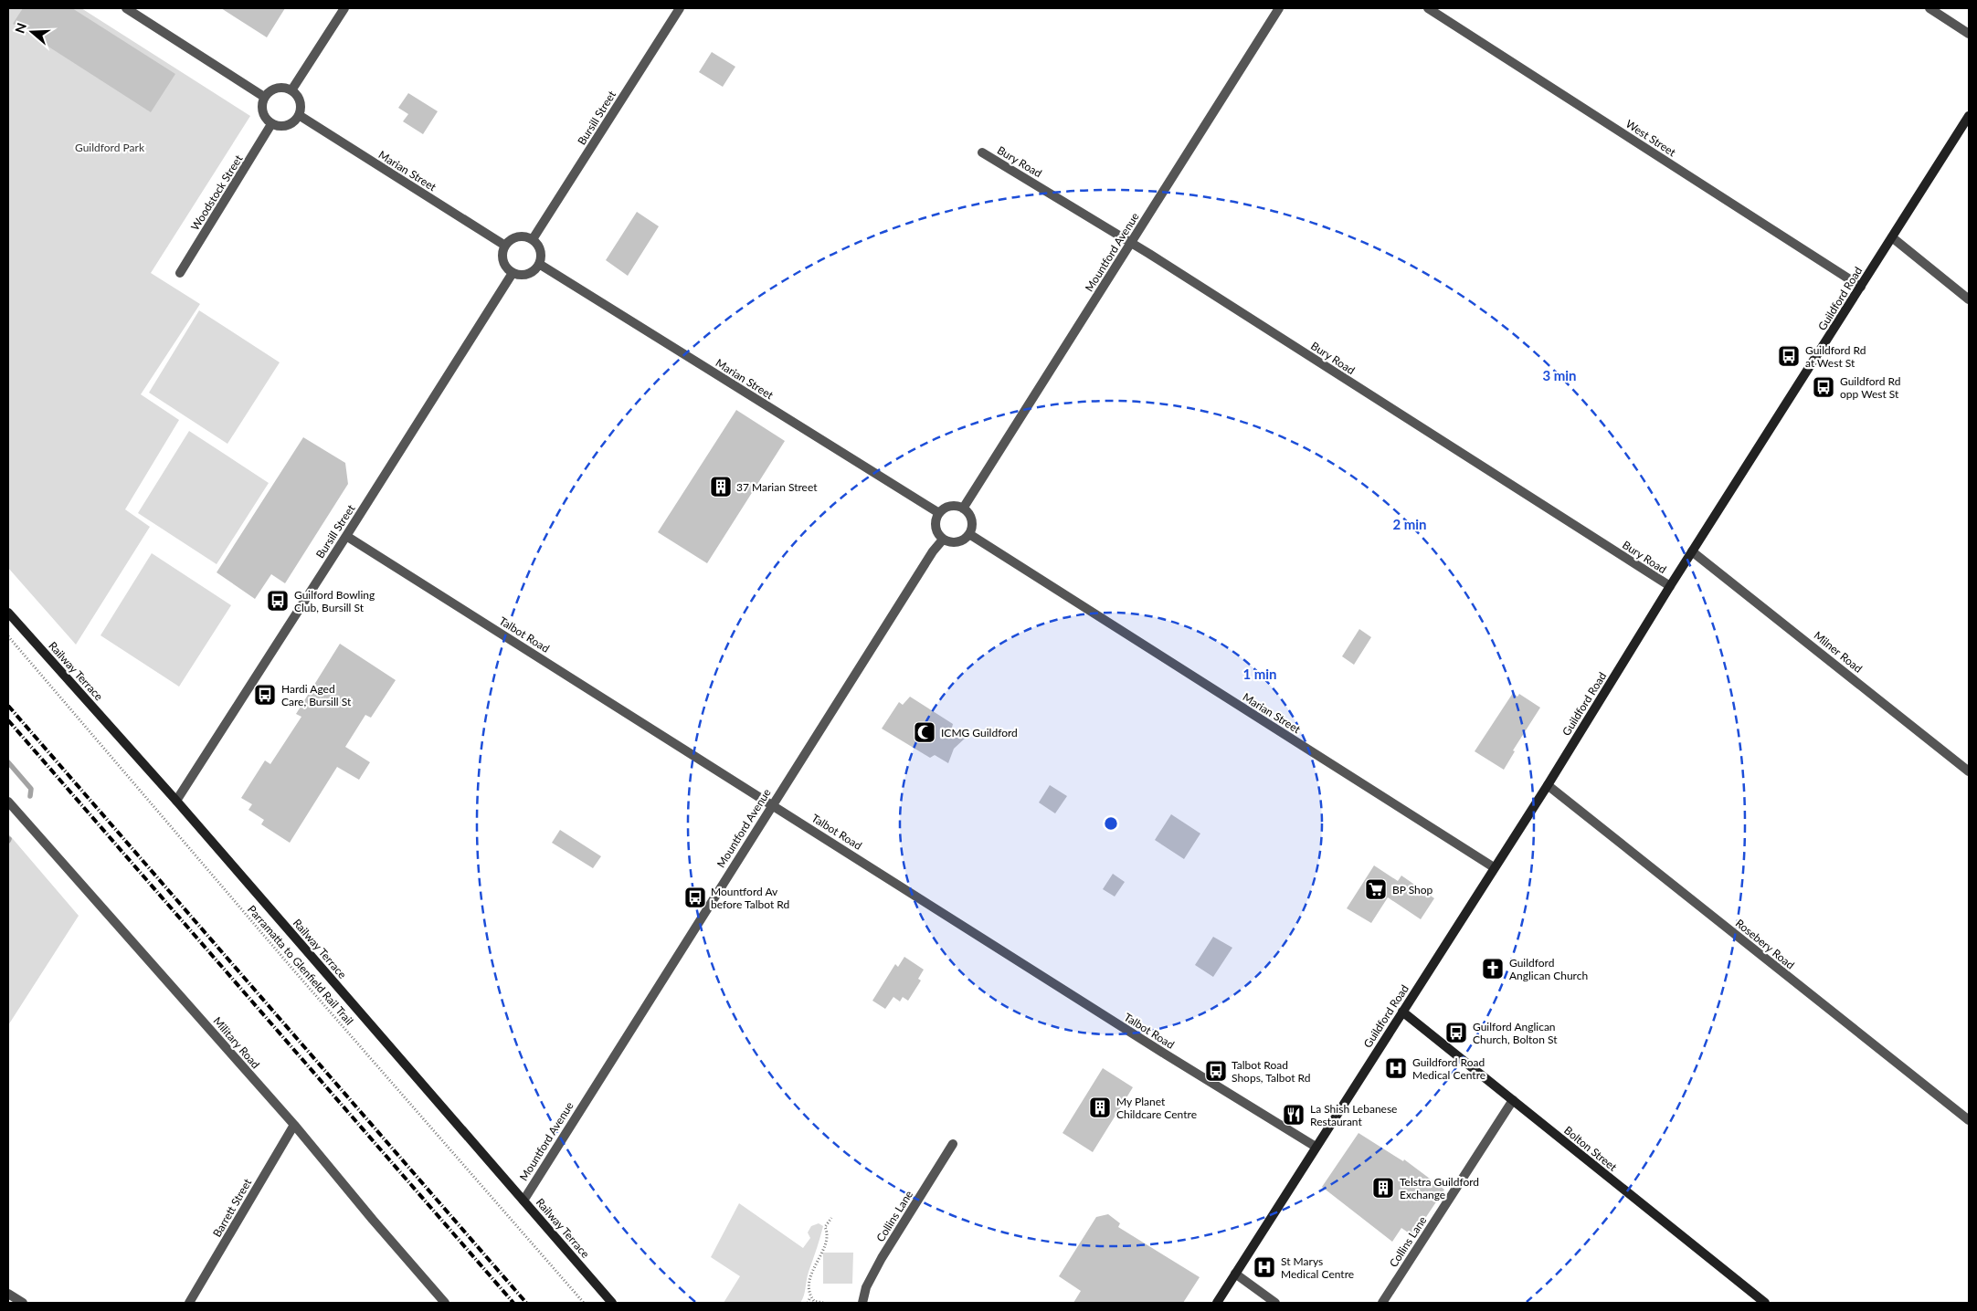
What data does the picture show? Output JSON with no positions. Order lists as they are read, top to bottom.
{
  "streets": {
    "street": [
      "Bursill Street",
      "West Street",
      "Bury Road",
      "Marian Street",
      "Woodstock Street",
      "Mountford Avenue",
      "Guildford Road",
      "Talbot Road",
      "Milner Road",
      "Railway Terrace",
      "Rosebery Road",
      "Military Road",
      "Bolton Street",
      "Barrett Street",
      "Collins Lane"
    ],
    "path": ["Parramatta to Glenfield Rail Trail"]
  },
  "crossings": [
    ["Bursill Street", "Marian Street"],
    ["Bursill Street", "Talbot Road"],
    ["Bursill Street", "Railway Terrace"],
    ["West Street", "Guildford Road"],
    ["Bury Road", "Mountford Avenue"],
    ["Bury Road", "Guildford Road"],
    ["Marian Street", "Woodstock Street"],
    ["Marian Street", "Mountford Avenue"],
    ["Marian Street", "Guildford Road"],
    ["Mountford Avenue", "Talbot Road"],
    ["Mountford Avenue", "Railway Terrace"],
    ["Guildford Road", "Talbot Road"],
    ["Guildford Road", "Milner Road"],
    ["Guildford Road", "Rosebery Road"],
    ["Guildford Road", "Bolton Street"],
    ["Military Road", "Barrett Street"],
    ["Bolton Street", "Collins Lane"]
  ],
  "parks": ["Guildford Park"],
  "places": {
    "bus stop": [
      "Guildford Rd at West St",
      "Guildford Rd opp West St",
      "Guilford Bowling Club, Bursill St",
      "Hardi Aged Care, Bursill St",
      "Mountford Av before Talbot Rd",
      "Guilford Anglican Church, Bolton St",
      "Talbot Road Shops, Talbot Rd"
    ],
    "building": ["37 Marian Street", "My Planet Childcare Centre", "Telstra Guildford Exchange"],
    "mosque": ["ICMG Guildford"],
    "supermarket": ["BP Shop"],
    "church": ["Guildford Anglican Church"],
    "hospital": ["Guildford Road Medical Centre", "St Marys Medical Centre"],
    "restaurant": ["La Shish Lebanese Restaurant"]
  },
  "north": "left",
  "rings": ["3 min", "2 min", "1 min"]
}
